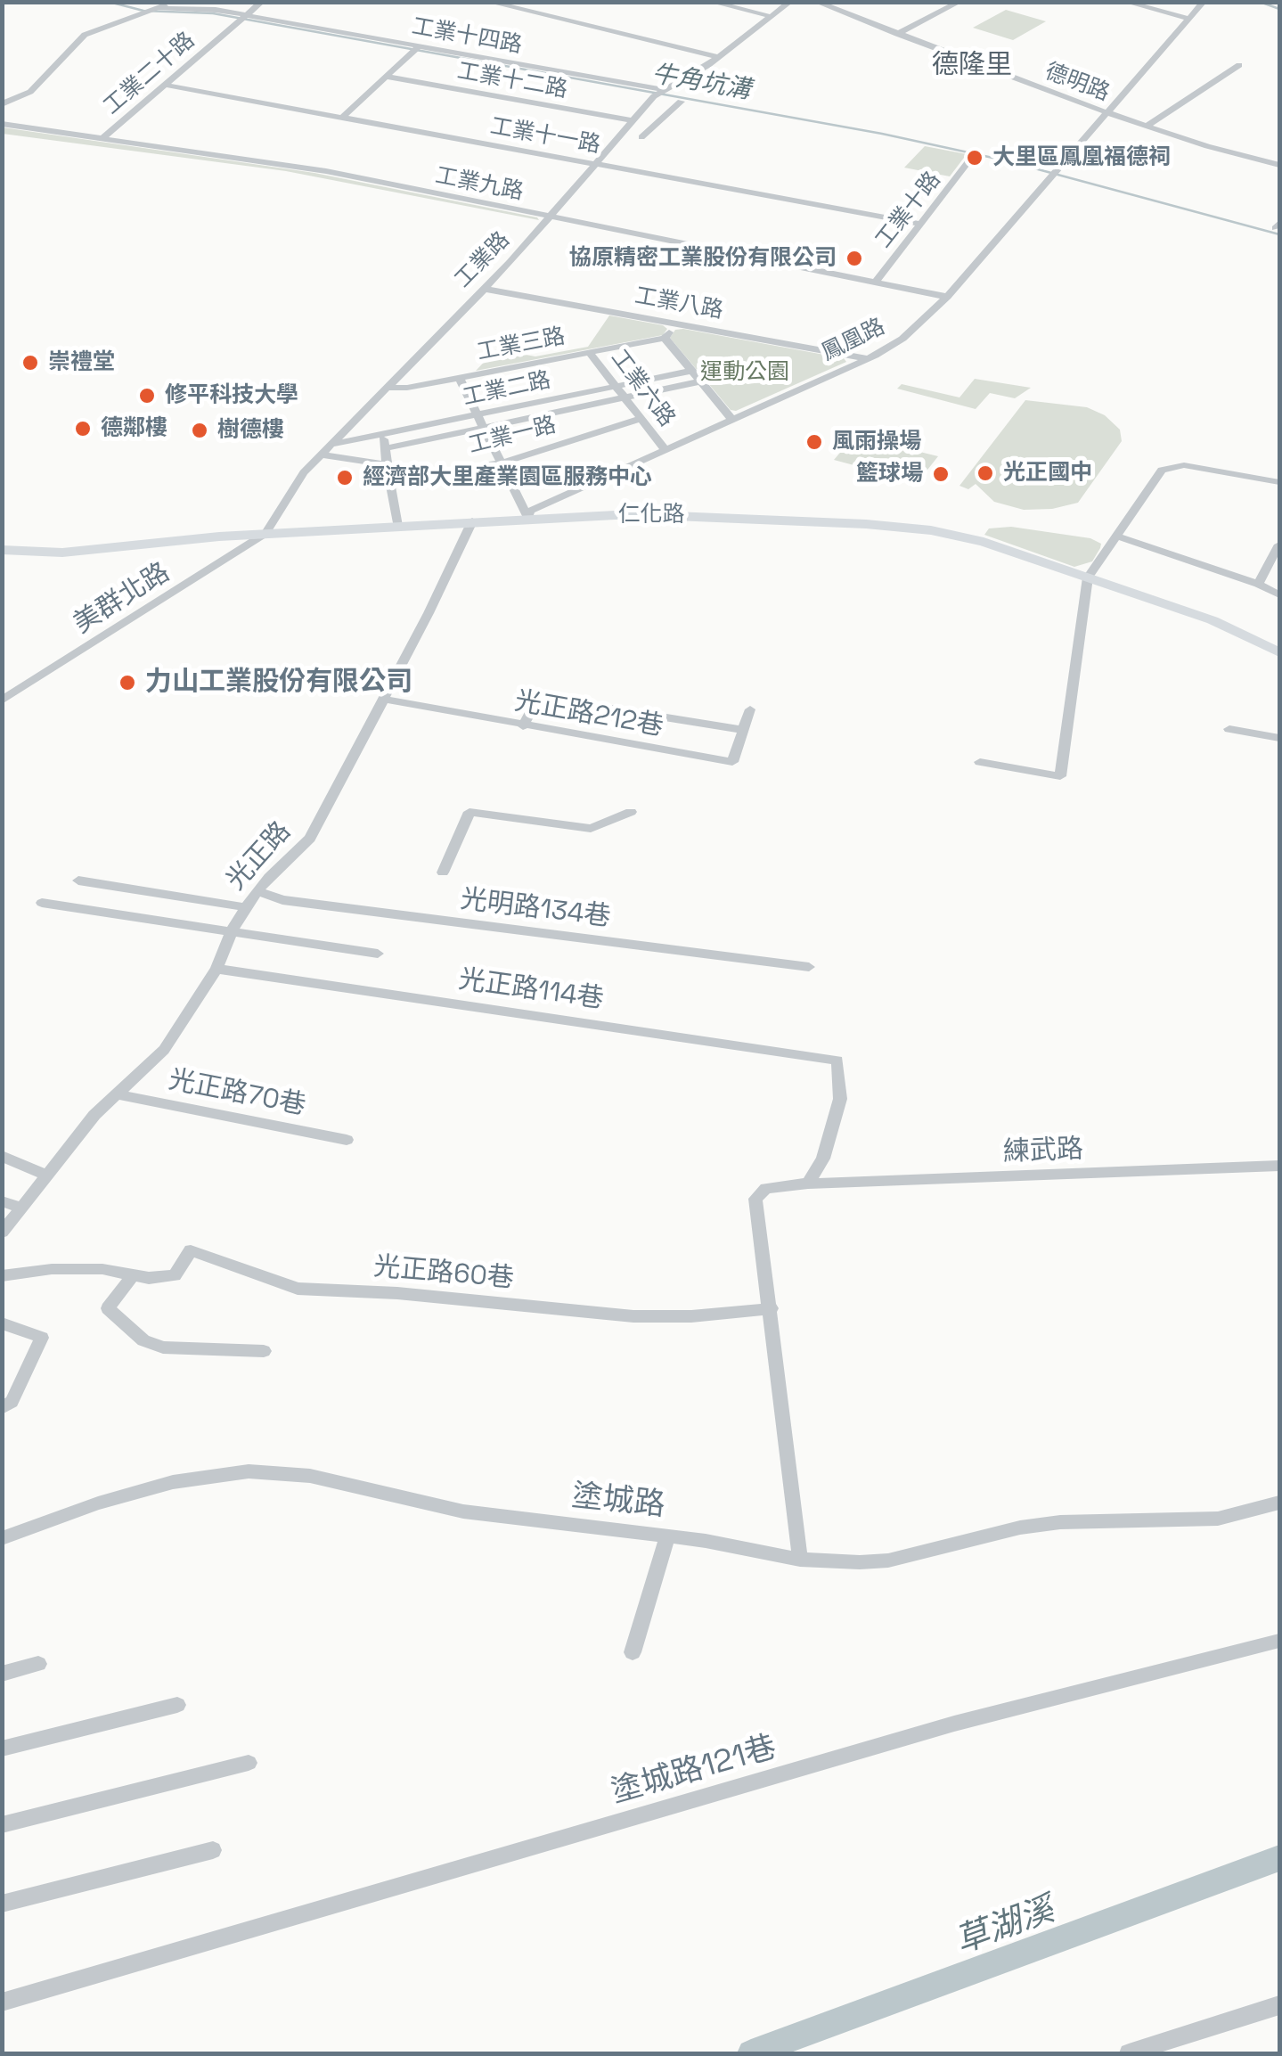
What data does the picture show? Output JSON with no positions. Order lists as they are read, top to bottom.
{
  "streets": {
    "main road": ["仁化路"],
    "street": [
      "工業十四路",
      "工業二十路",
      "工業十二路",
      "德明路",
      "工業十一路",
      "工業九路",
      "工業十路",
      "工業路",
      "工業八路",
      "鳳凰路",
      "工業三路",
      "工業六路",
      "工業二路",
      "工業一路",
      "美群北路",
      "光正路212巷",
      "光正路",
      "光明路134巷",
      "光正路114巷",
      "光正路70巷",
      "練武路",
      "光正路60巷",
      "塗城路",
      "塗城路121巷"
    ]
  },
  "crossings": [
    ["工業十四路", "工業二十路"],
    ["工業十四路", "工業路"],
    ["工業二十路", "工業十一路"],
    ["工業二十路", "工業九路"],
    ["工業十二路", "工業路"],
    ["德明路", "鳳凰路"],
    ["工業十一路", "工業十路"],
    ["工業十一路", "工業路"],
    ["工業九路", "工業十路"],
    ["工業九路", "工業路"],
    ["工業九路", "鳳凰路"],
    ["工業路", "工業八路"],
    ["工業路", "工業三路"],
    ["工業路", "工業二路"],
    ["工業路", "仁化路"],
    ["工業路", "美群北路"],
    ["工業八路", "鳳凰路"],
    ["鳳凰路", "工業六路"],
    ["鳳凰路", "仁化路"],
    ["工業三路", "工業六路"],
    ["工業六路", "工業二路"],
    ["工業六路", "工業一路"],
    ["仁化路", "美群北路"],
    ["仁化路", "光正路"],
    ["光正路212巷", "光正路"],
    ["光正路", "光明路134巷"],
    ["光正路", "光正路114巷"],
    ["光正路", "光正路70巷"],
    ["光正路114巷", "練武路"],
    ["練武路", "光正路60巷"],
    ["練武路", "塗城路"]
  ],
  "districts": ["德隆里"],
  "water": ["牛角坑溝", "草湖溪"],
  "parks": ["運動公園"],
  "places": [
    "大里區鳳凰福德祠",
    "協原精密工業股份有限公司",
    "崇禮堂",
    "修平科技大學",
    "德鄰樓",
    "樹德樓",
    "風雨操場",
    "光正國中",
    "籃球場",
    "經濟部大里產業園區服務中心",
    "力山工業股份有限公司"
  ]
}
